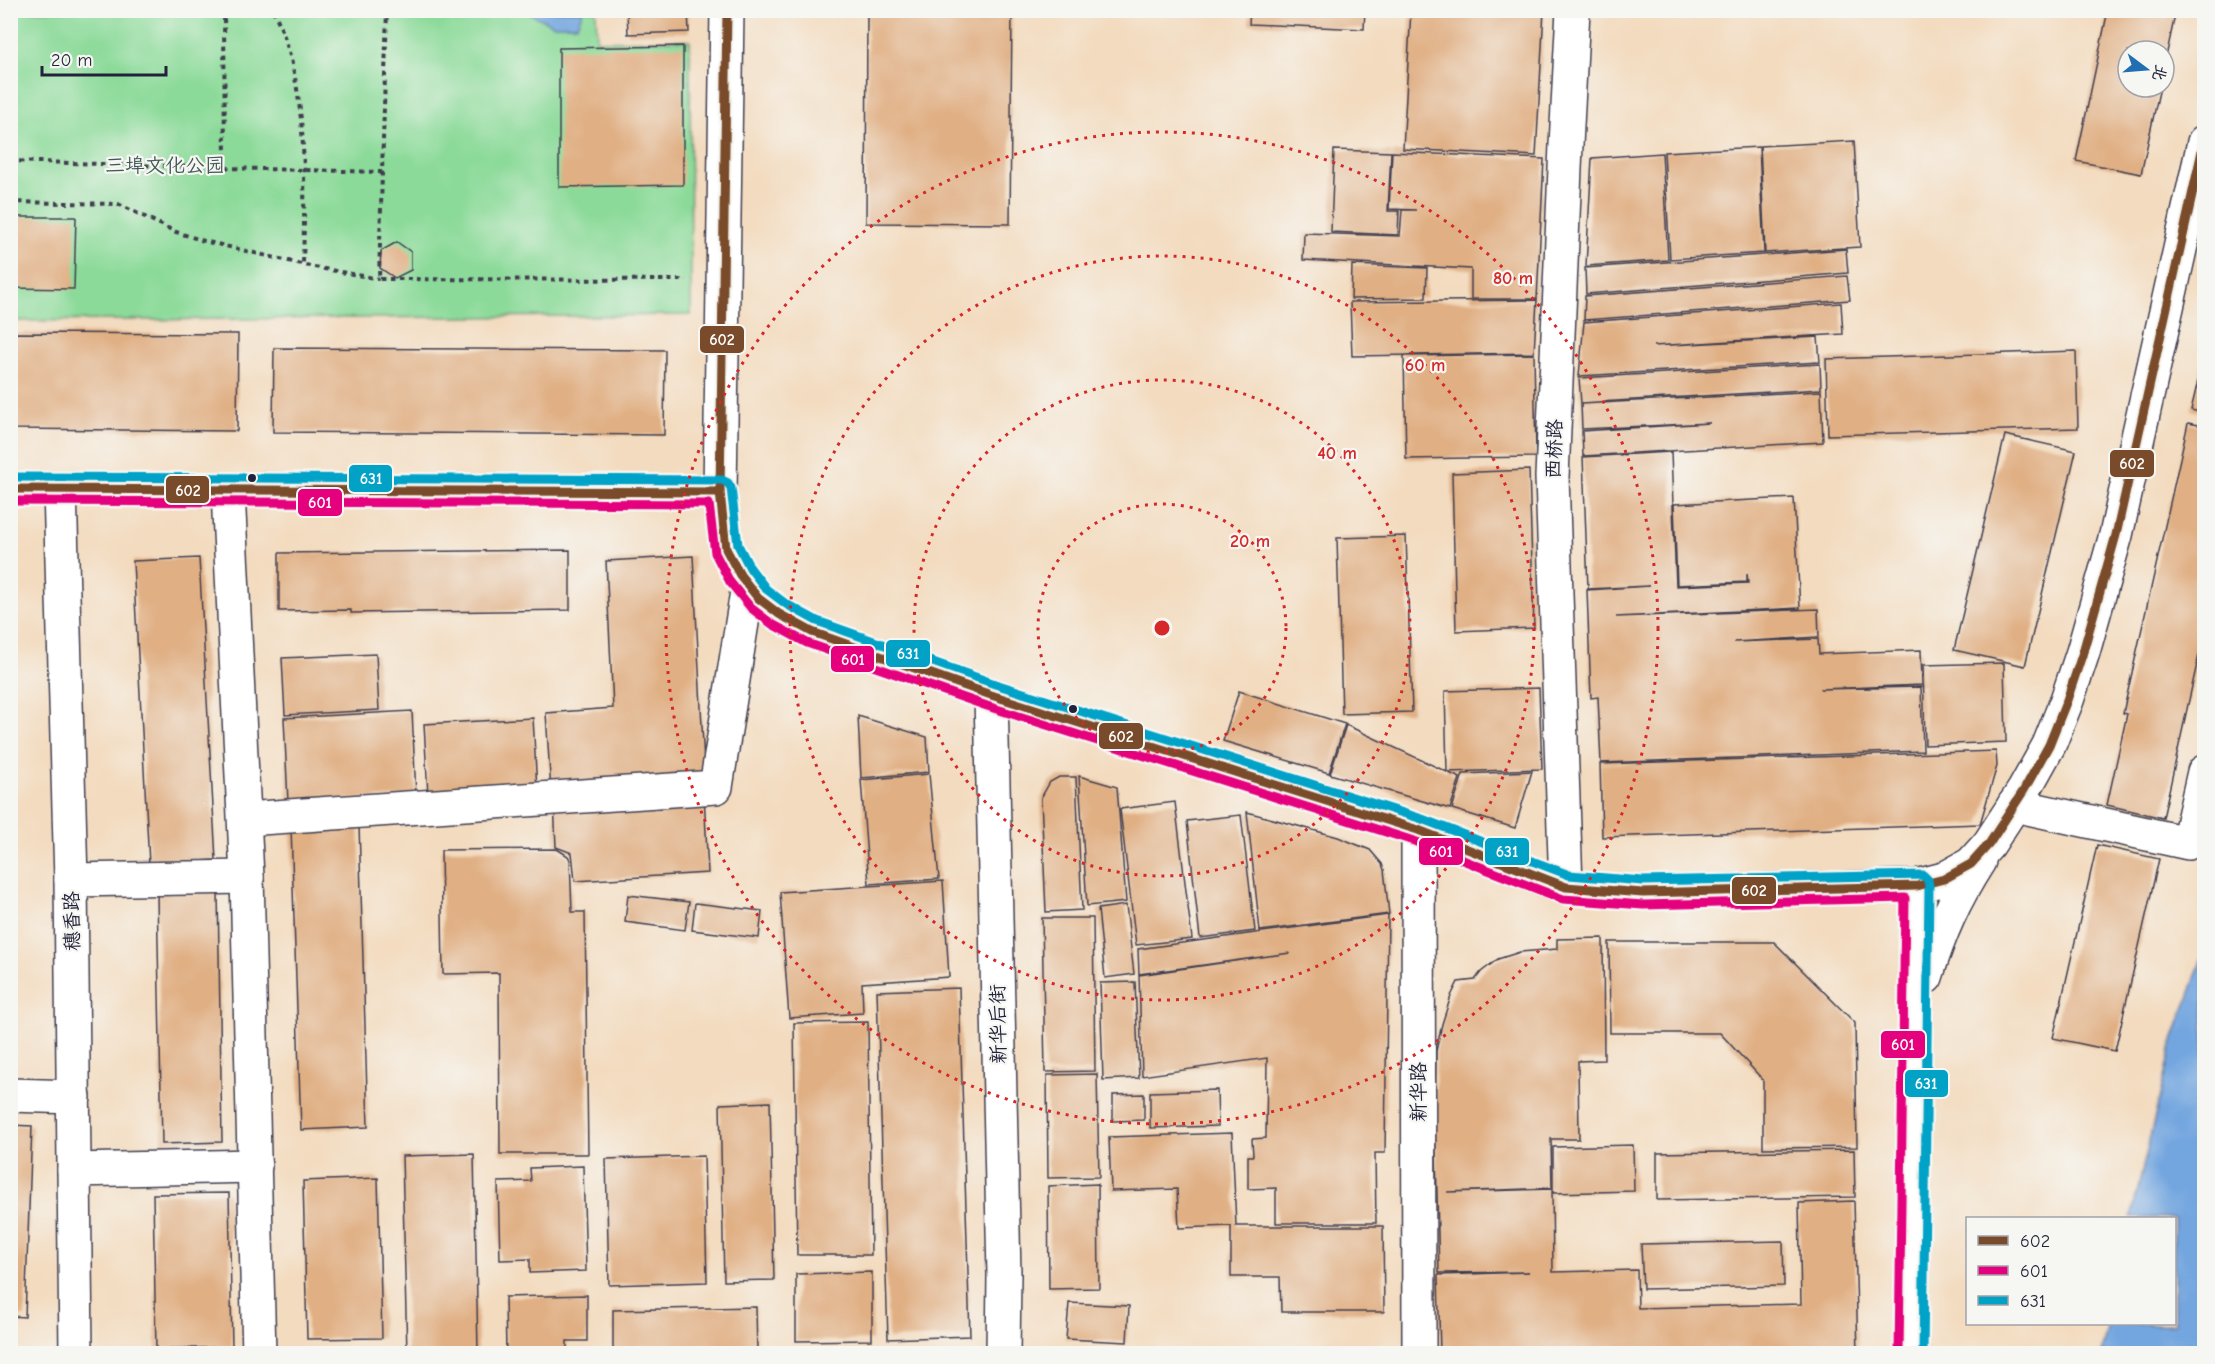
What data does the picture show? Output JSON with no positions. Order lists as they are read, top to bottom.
{
  "streets": {
    "street": [
      "西桥路",
      "穗香路",
      "新华后街",
      "新华路"
    ]
  },
  "parks": ["三埠文化公园"],
  "lines": ["transit line 602", "transit line 631", "transit line 601"],
  "legend": ["602", "601", "631"],
  "scale_bar": "20 m",
  "north": "right",
  "rings": [
    "80 m",
    "60 m",
    "40 m",
    "20 m"
  ]
}
